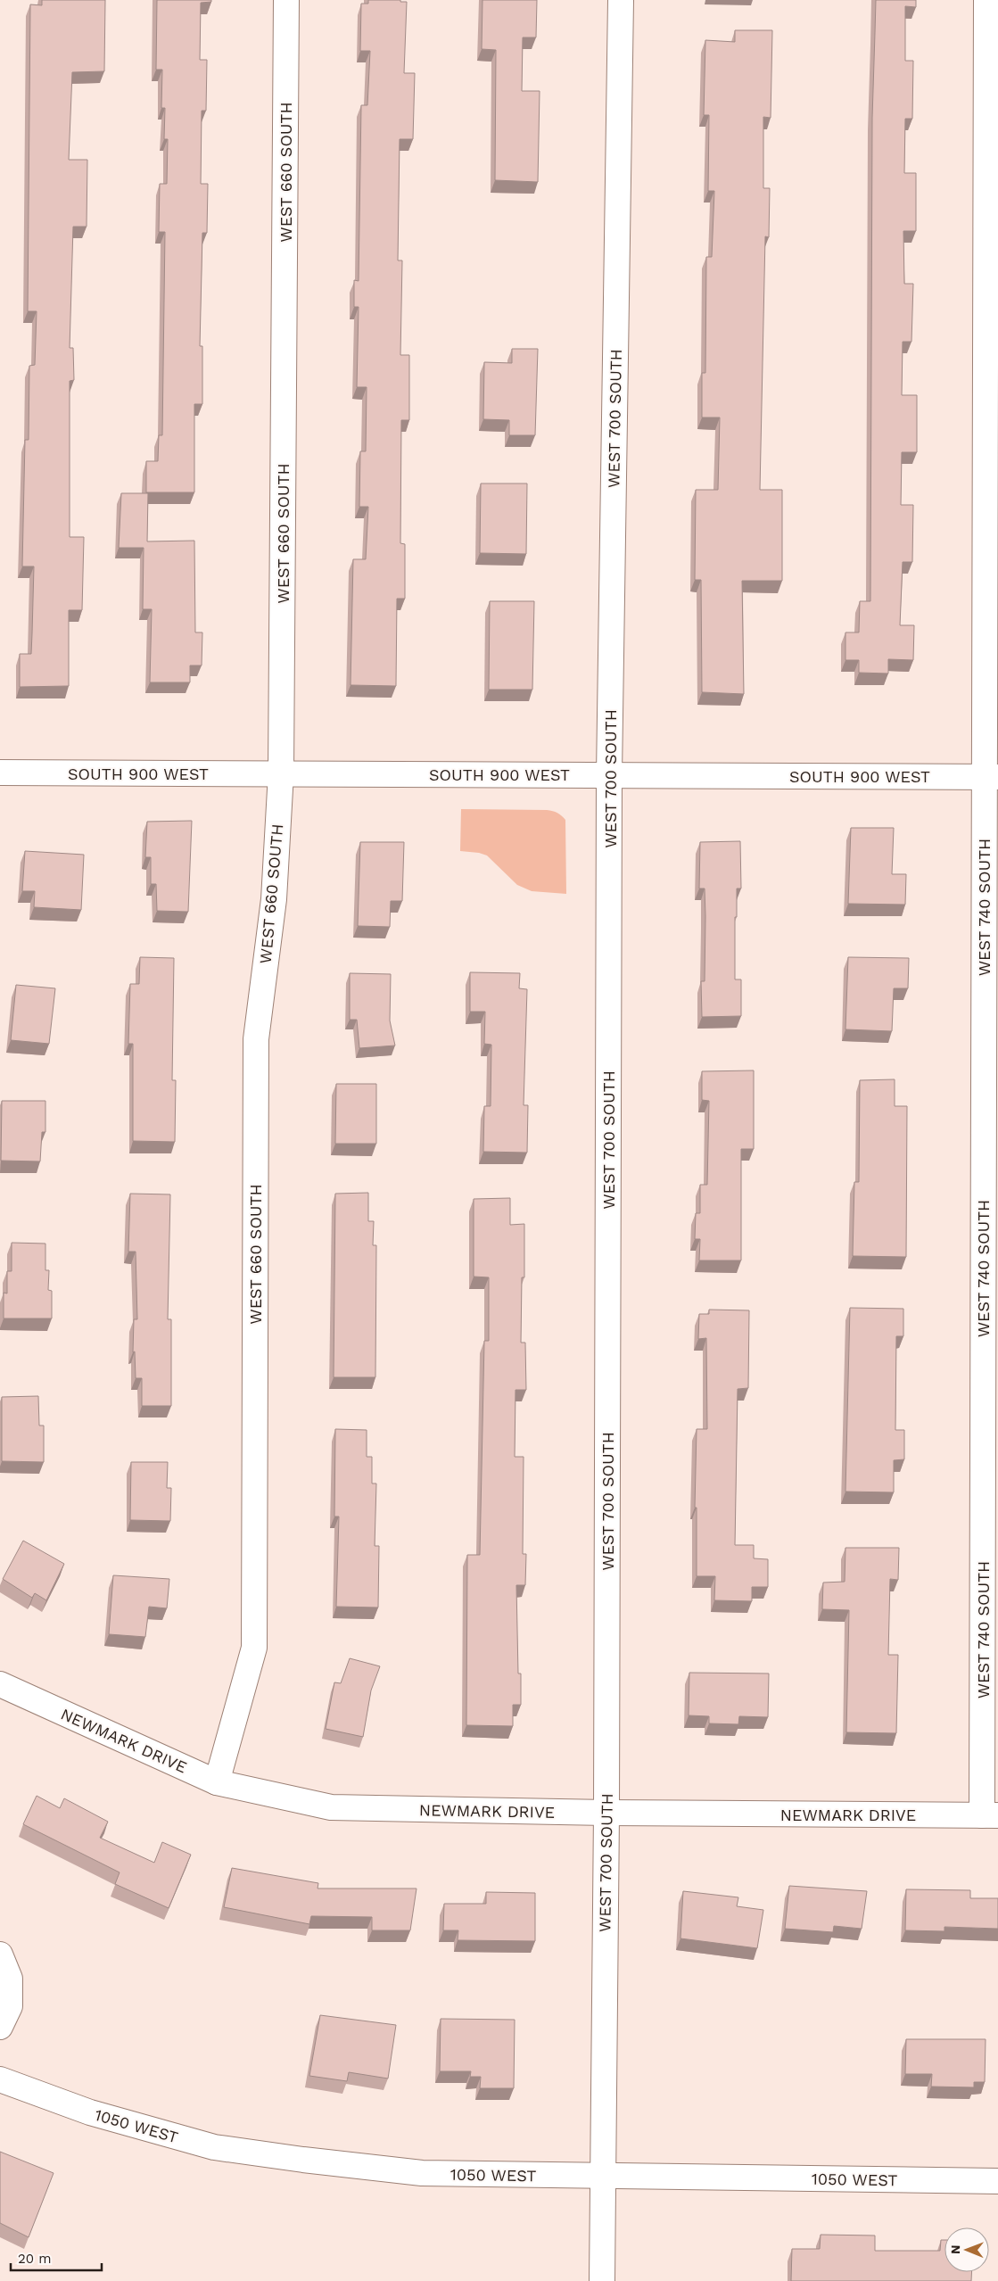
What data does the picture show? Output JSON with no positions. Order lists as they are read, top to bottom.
{
  "streets": {
    "street": [
      "WEST 660 SOUTH",
      "WEST 700 SOUTH",
      "SOUTH 900 WEST",
      "WEST 740 SOUTH",
      "NEWMARK DRIVE",
      "1050 WEST"
    ]
  },
  "crossings": [
    ["WEST 660 SOUTH", "SOUTH 900 WEST"],
    ["WEST 660 SOUTH", "NEWMARK DRIVE"],
    ["WEST 700 SOUTH", "SOUTH 900 WEST"],
    ["WEST 700 SOUTH", "NEWMARK DRIVE"],
    ["WEST 700 SOUTH", "1050 WEST"],
    ["SOUTH 900 WEST", "WEST 740 SOUTH"],
    ["WEST 740 SOUTH", "NEWMARK DRIVE"]
  ],
  "scale_bar": "20 m",
  "north": "left"
}
